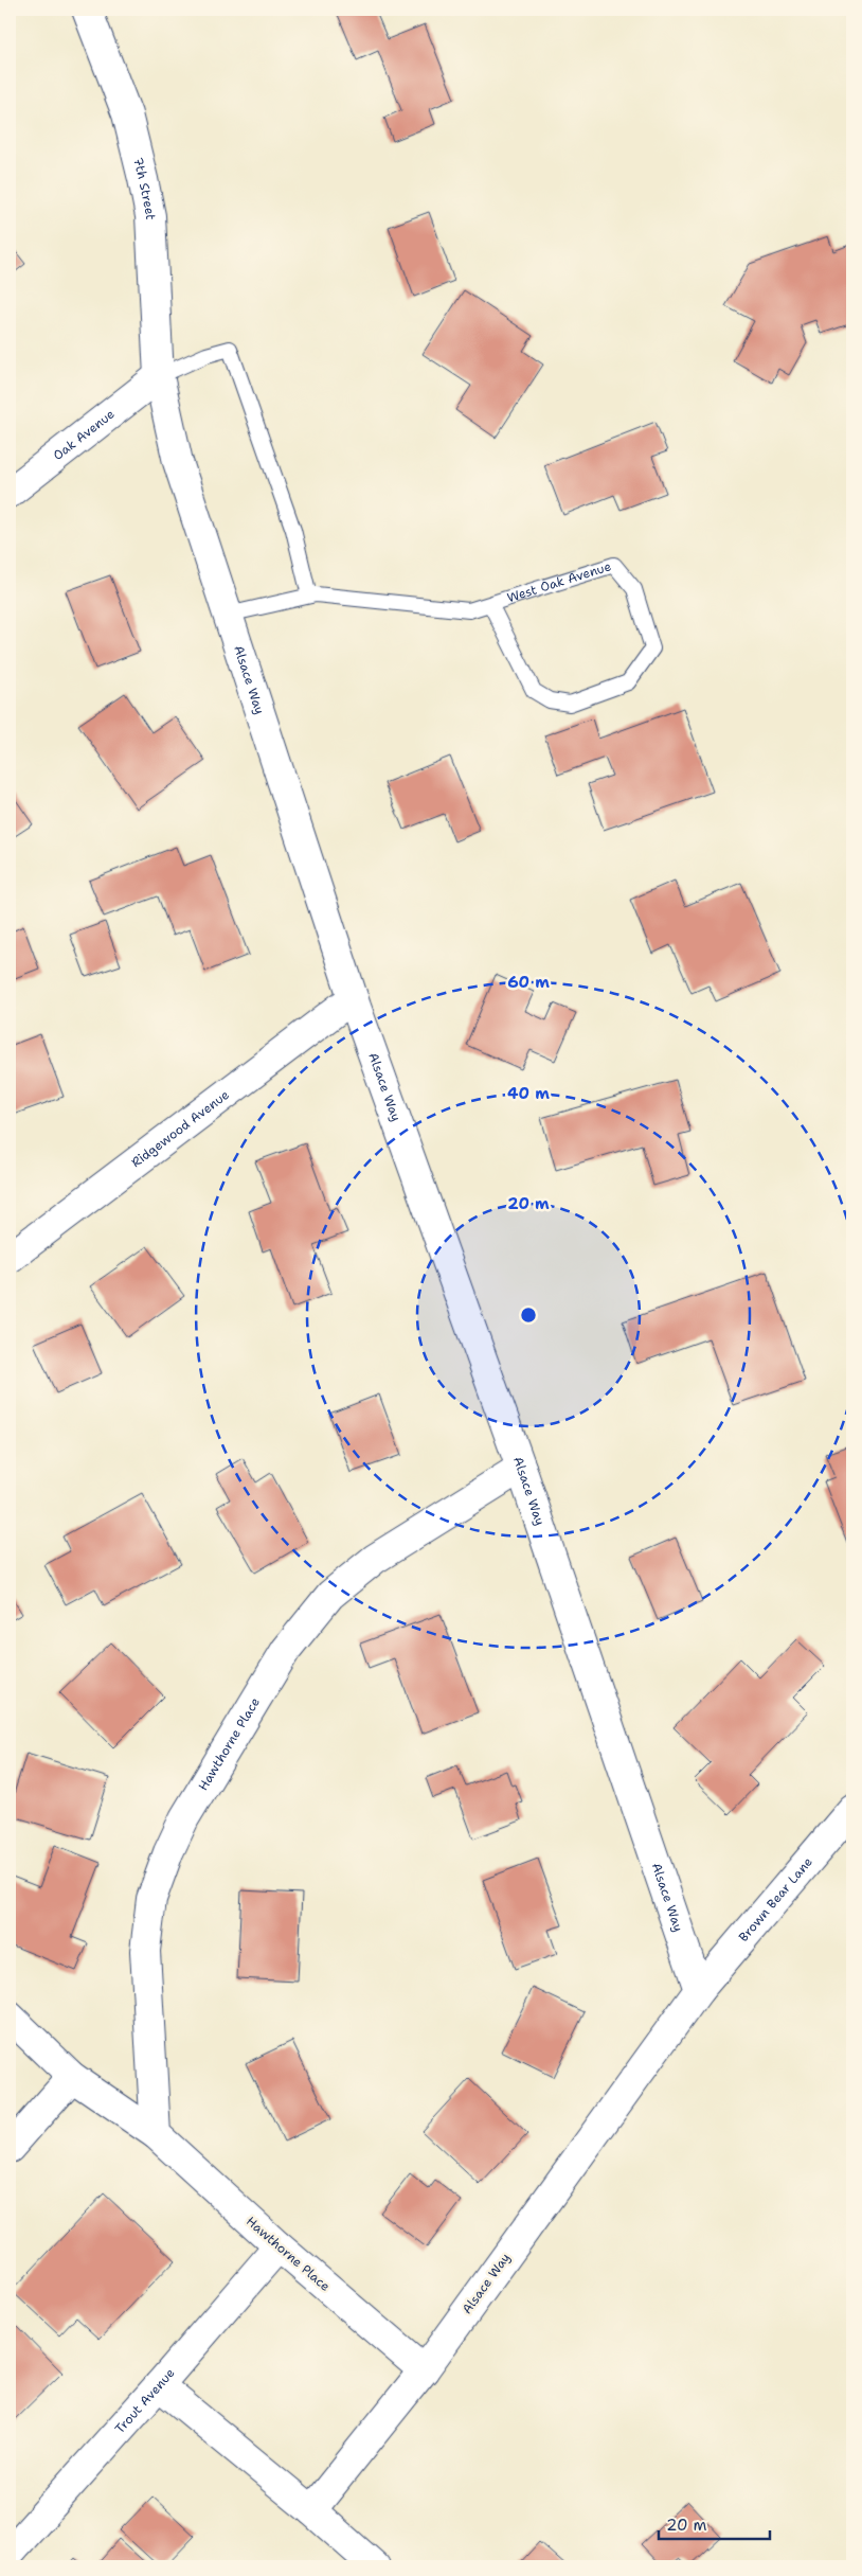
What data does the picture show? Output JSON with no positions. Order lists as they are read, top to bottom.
{
  "streets": {
    "street": [
      "7th Street",
      "Oak Avenue",
      "Alsace Way",
      "Ridgewood Avenue",
      "Hawthorne Place",
      "Brown Bear Lane",
      "Trout Avenue"
    ],
    "lane": ["West Oak Avenue"]
  },
  "crossings": [
    ["7th Street", "Oak Avenue"],
    ["7th Street", "Alsace Way"],
    ["Oak Avenue", "Alsace Way"],
    ["West Oak Avenue", "Alsace Way"],
    ["Alsace Way", "Ridgewood Avenue"],
    ["Alsace Way", "Hawthorne Place"],
    ["Alsace Way", "Brown Bear Lane"],
    ["Hawthorne Place", "Trout Avenue"]
  ],
  "scale_bar": "20 m",
  "rings": ["60 m", "40 m", "20 m"]
}
